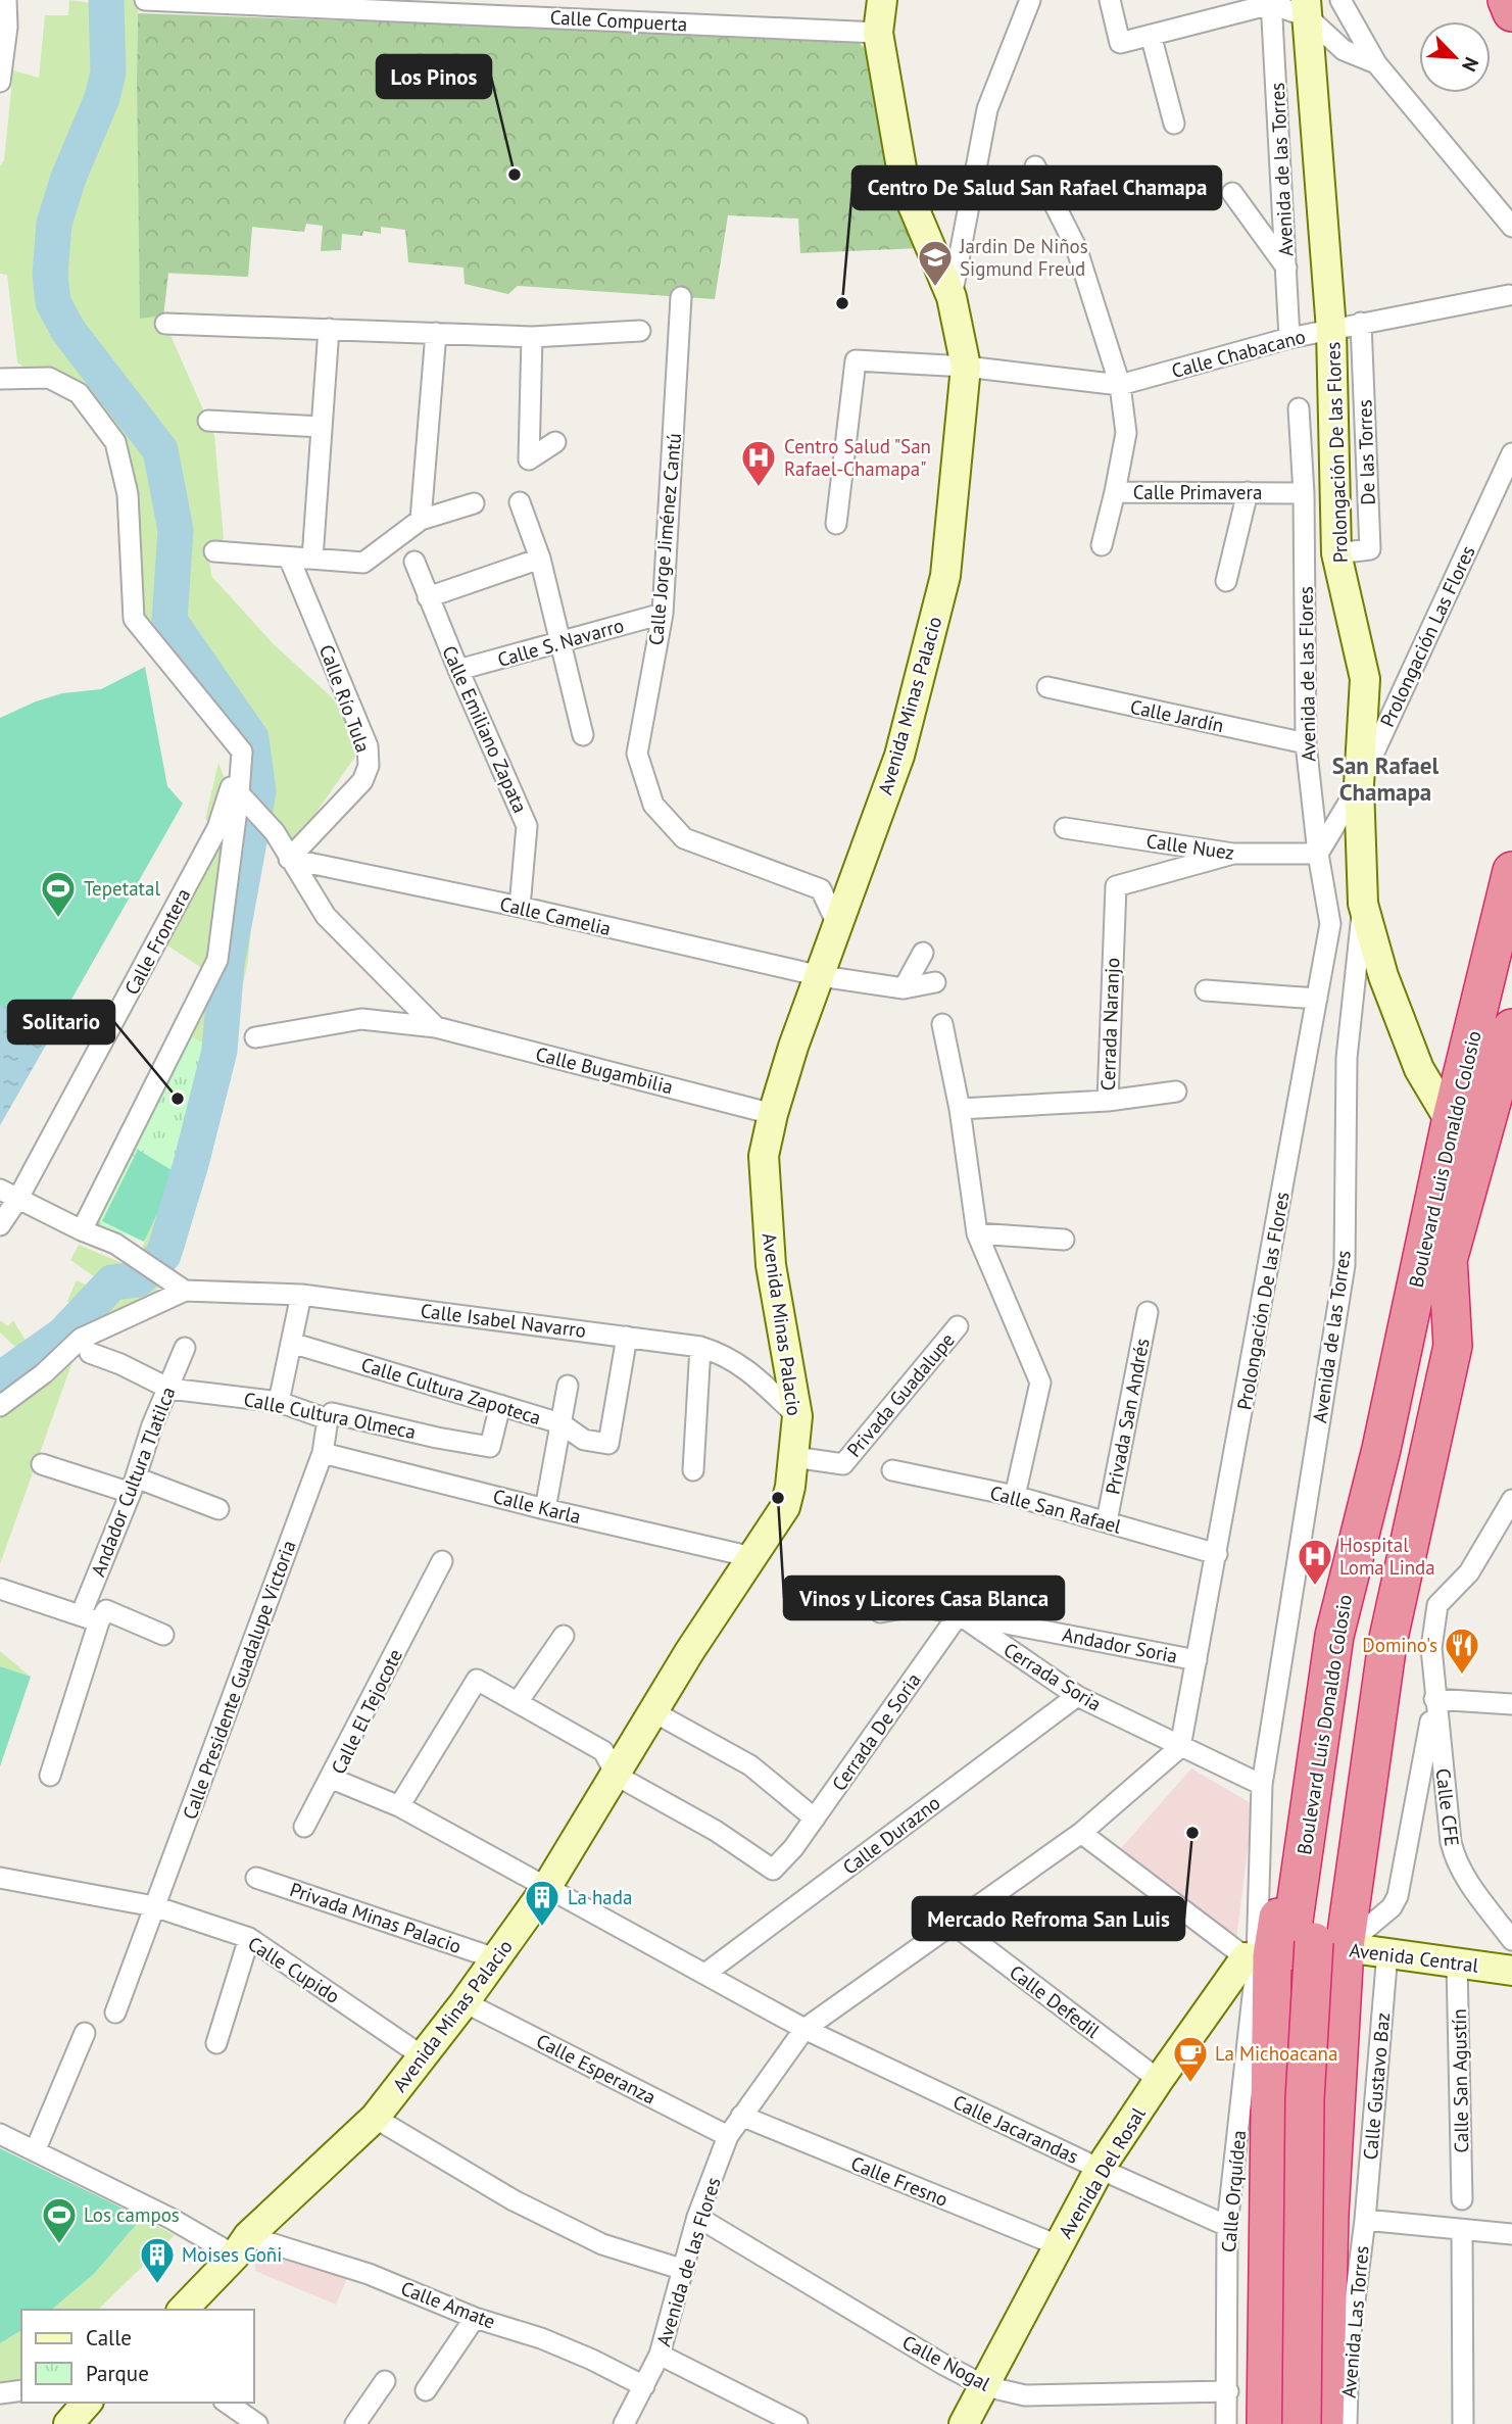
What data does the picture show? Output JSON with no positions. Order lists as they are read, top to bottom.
{
  "streets": {
    "highway": ["Boulevard Luis Donaldo Colosio"],
    "main road": [
      "Prolongación De las Flores",
      "Avenida Minas Palacio",
      "Avenida Central",
      "Avenida Del Rosal"
    ],
    "street": [
      "Calle Compuerta",
      "Avenida de las Torres",
      "Calle Chabacano",
      "De las Torres",
      "Calle Primavera",
      "Calle Jorge Jiménez Cantú",
      "Prolongación Las Flores",
      "Calle S. Navarro",
      "Avenida de las Flores",
      "Calle Río Tula",
      "Calle Jardín",
      "Calle Emiliano Zapata",
      "Calle Nuez",
      "Calle Camelia",
      "Calle Frontera",
      "Cerrada Naranjo",
      "Calle Bugambilia",
      "Calle Isabel Navarro",
      "Calle Cultura Zapoteca",
      "Privada Guadalupe",
      "Calle Cultura Olmeca",
      "Privada San Andrés",
      "Andador Cultura Tlatilca",
      "Calle Karla",
      "Calle San Rafael",
      "Andador Soria",
      "Cerrada Soria",
      "Calle Presidente Guadalupe Victoria",
      "Calle El Tejocote",
      "Cerrada De Soria",
      "Calle CFE",
      "Calle Durazno",
      "Privada Minas Palacio",
      "Calle Cupido",
      "Calle Defedil",
      "Calle Esperanza",
      "Calle San Agustín",
      "Calle Gustavo Baz",
      "Calle Jacarandas",
      "Calle Fresno",
      "Calle Orquídea",
      "Calle Amate",
      "Avenida Las Torres",
      "Calle Nogal"
    ]
  },
  "crossings": [
    ["Calle Compuerta", "Avenida Minas Palacio"],
    ["Avenida de las Torres", "Calle Chabacano"],
    ["Avenida de las Torres", "Prolongación De las Flores"],
    ["Avenida de las Torres", "Cerrada Soria"],
    ["Avenida de las Torres", "Avenida Central"],
    ["Avenida de las Torres", "Avenida Del Rosal"],
    ["Avenida de las Torres", "Calle Orquídea"],
    ["Calle Chabacano", "Prolongación De las Flores"],
    ["Calle Chabacano", "De las Torres"],
    ["Calle Chabacano", "Calle Primavera"],
    ["Calle Chabacano", "Avenida Minas Palacio"],
    ["Prolongación De las Flores", "De las Torres"],
    ["Prolongación De las Flores", "Prolongación Las Flores"],
    ["Prolongación De las Flores", "Avenida de las Flores"],
    ["Prolongación De las Flores", "Calle Nuez"],
    ["Prolongación De las Flores", "Calle San Rafael"],
    ["Prolongación De las Flores", "Andador Soria"],
    ["Prolongación De las Flores", "Cerrada Soria"],
    ["Calle Primavera", "Avenida de las Flores"],
    ["Calle Jorge Jiménez Cantú", "Calle S. Navarro"],
    ["Calle Jorge Jiménez Cantú", "Avenida Minas Palacio"],
    ["Prolongación Las Flores", "Avenida de las Flores"],
    ["Prolongación Las Flores", "Calle Nuez"],
    ["Calle S. Navarro", "Calle Emiliano Zapata"],
    ["Avenida de las Flores", "Calle Jardín"],
    ["Avenida de las Flores", "Calle Nuez"],
    ["Avenida de las Flores", "Cerrada Soria"],
    ["Avenida de las Flores", "Calle Defedil"],
    ["Avenida de las Flores", "Calle Esperanza"],
    ["Avenida de las Flores", "Calle Jacarandas"],
    ["Avenida de las Flores", "Calle Fresno"],
    ["Avenida de las Flores", "Calle Amate"],
    ["Avenida de las Flores", "Calle Nogal"],
    ["Calle Río Tula", "Calle Camelia"],
    ["Avenida Minas Palacio", "Calle Camelia"],
    ["Avenida Minas Palacio", "Calle Bugambilia"],
    ["Avenida Minas Palacio", "Calle Isabel Navarro"],
    ["Avenida Minas Palacio", "Privada Guadalupe"],
    ["Avenida Minas Palacio", "Calle Karla"],
    ["Avenida Minas Palacio", "Calle El Tejocote"],
    ["Avenida Minas Palacio", "Cerrada De Soria"],
    ["Avenida Minas Palacio", "Privada Minas Palacio"],
    ["Avenida Minas Palacio", "Calle Cupido"],
    ["Avenida Minas Palacio", "Calle Esperanza"],
    ["Avenida Minas Palacio", "Calle Jacarandas"],
    ["Avenida Minas Palacio", "Calle Amate"],
    ["Calle Emiliano Zapata", "Calle Camelia"],
    ["Calle Nuez", "Cerrada Naranjo"],
    ["Calle Isabel Navarro", "Calle Cultura Zapoteca"],
    ["Calle Cultura Zapoteca", "Calle Cultura Olmeca"],
    ["Calle Cultura Olmeca", "Andador Cultura Tlatilca"],
    ["Calle Cultura Olmeca", "Calle Presidente Guadalupe Victoria"],
    ["Privada San Andrés", "Calle San Rafael"],
    ["Calle Karla", "Calle Presidente Guadalupe Victoria"],
    ["Andador Soria", "Cerrada Soria"],
    ["Andador Soria", "Cerrada De Soria"],
    ["Cerrada Soria", "Cerrada De Soria"],
    ["Cerrada Soria", "Calle Durazno"],
    ["Calle Presidente Guadalupe Victoria", "Calle Cupido"],
    ["Calle El Tejocote", "Calle Jacarandas"],
    ["Calle Durazno", "Calle Jacarandas"],
    ["Avenida Central", "Calle San Agustín"],
    ["Avenida Central", "Calle Gustavo Baz"],
    ["Avenida Central", "Avenida Del Rosal"],
    ["Avenida Central", "Calle Orquídea"],
    ["Calle Defedil", "Avenida Del Rosal"],
    ["Calle Gustavo Baz", "Avenida Las Torres"],
    ["Calle Jacarandas", "Avenida Del Rosal"],
    ["Calle Jacarandas", "Calle Orquídea"],
    ["Avenida Del Rosal", "Calle Fresno"],
    ["Avenida Del Rosal", "Calle Orquídea"],
    ["Avenida Del Rosal", "Calle Nogal"],
    ["Calle Orquídea", "Calle Nogal"]
  ],
  "districts": ["San Rafael Chamapa"],
  "places": {
    "other": [
      "Los Pinos",
      "Centro De Salud San Rafael Chamapa",
      "Solitario",
      "Vinos y Licores Casa Blanca",
      "Mercado Refroma San Luis"
    ],
    "school or university": ["Jardin De Niños Sigmund Freud"],
    "hospital": ["Centro Salud \"San Rafael-Chamapa\"", "Hospital Loma Linda"],
    "sports": ["Tepetatal", "Los campos"],
    "restaurant": ["Domino's"],
    "building": ["La hada", "Moises Goñi"],
    "cafe": ["La Michoacana"]
  },
  "legend": ["Calle", "Parque"],
  "north": "bottom right"
}
